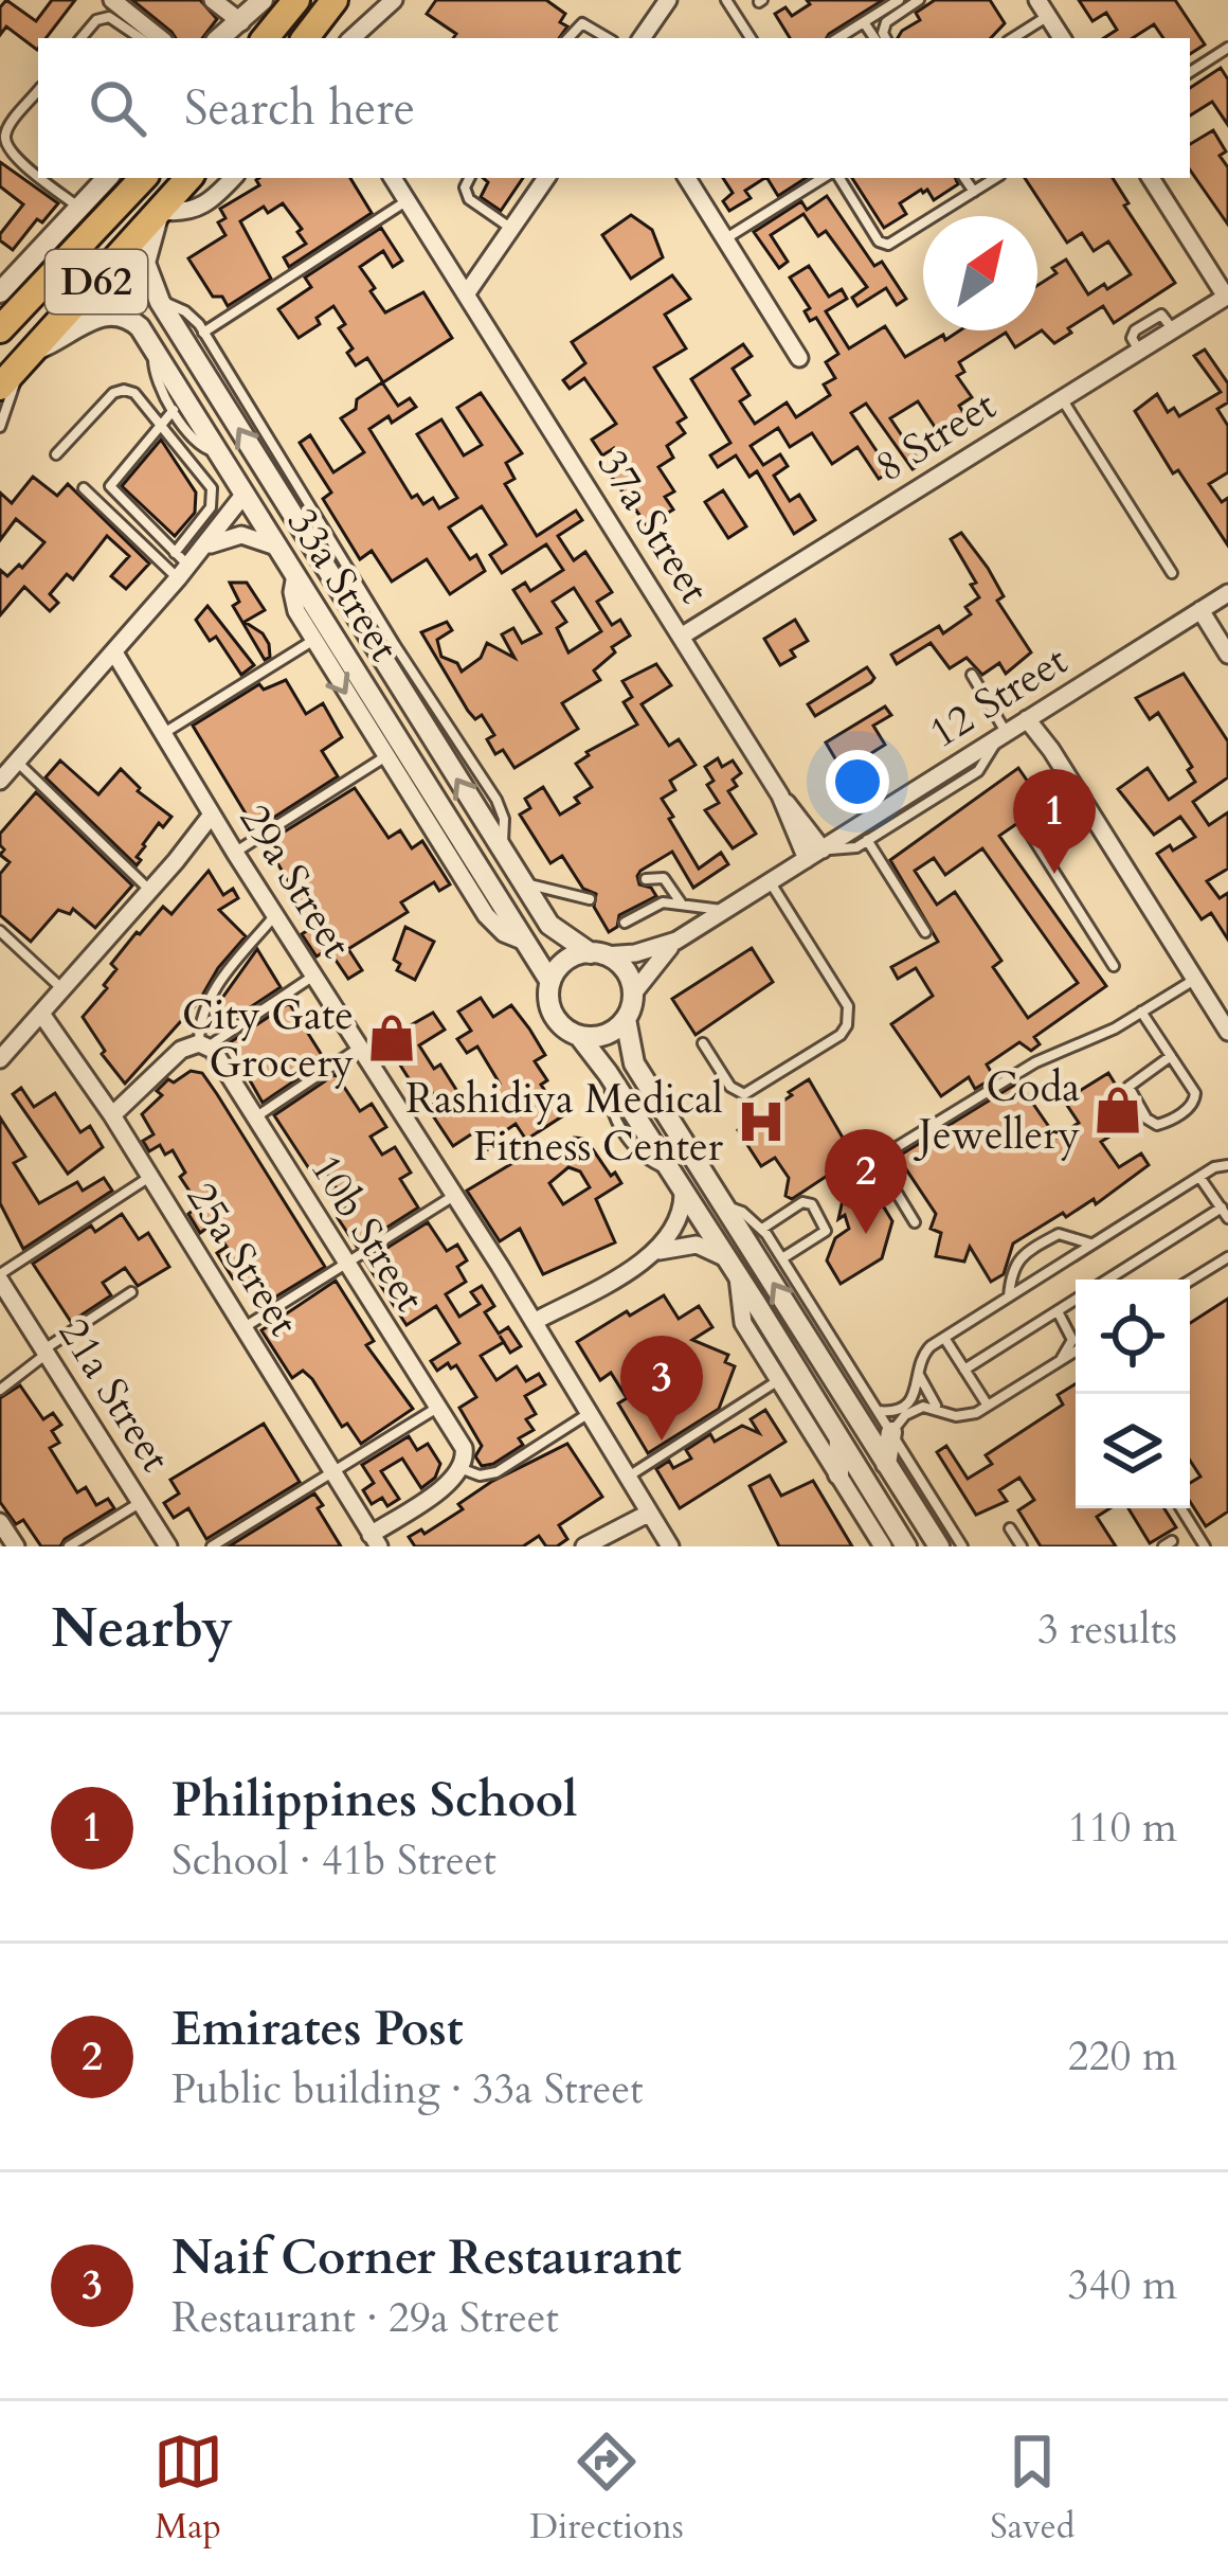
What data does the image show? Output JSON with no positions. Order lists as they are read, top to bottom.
{
  "streets": {
    "main road": ["D62"],
    "street": [
      "8 Street",
      "37a Street",
      "33a Street",
      "12 Street",
      "29a Street",
      "10b Street",
      "25a Street",
      "21a Street"
    ]
  },
  "crossings": [
    ["D62", "33a Street"],
    ["8 Street", "37a Street"],
    ["37a Street", "12 Street"],
    ["33a Street", "12 Street"]
  ],
  "places": {
    "shop": ["City Gate Grocery", "Coda Jewellery"],
    "hospital": ["Rashidiya Medical Fitness Center"]
  },
  "north": "top right",
  "page": {
    "search": "Search here",
    "pins": ["1", "2", "3"],
    "heading": ["Nearby", "3 results"],
    "list": [
      {
        "mark": "1",
        "name": "Philippines School",
        "note": "School · 41b Street",
        "value": "110 m"
      },
      {
        "mark": "2",
        "name": "Emirates Post",
        "note": "Public building · 33a Street",
        "value": "220 m"
      },
      {
        "mark": "3",
        "name": "Naif Corner Restaurant",
        "note": "Restaurant · 29a Street",
        "value": "340 m"
      }
    ],
    "nav": ["Map", "Directions", "Saved"]
  }
}
